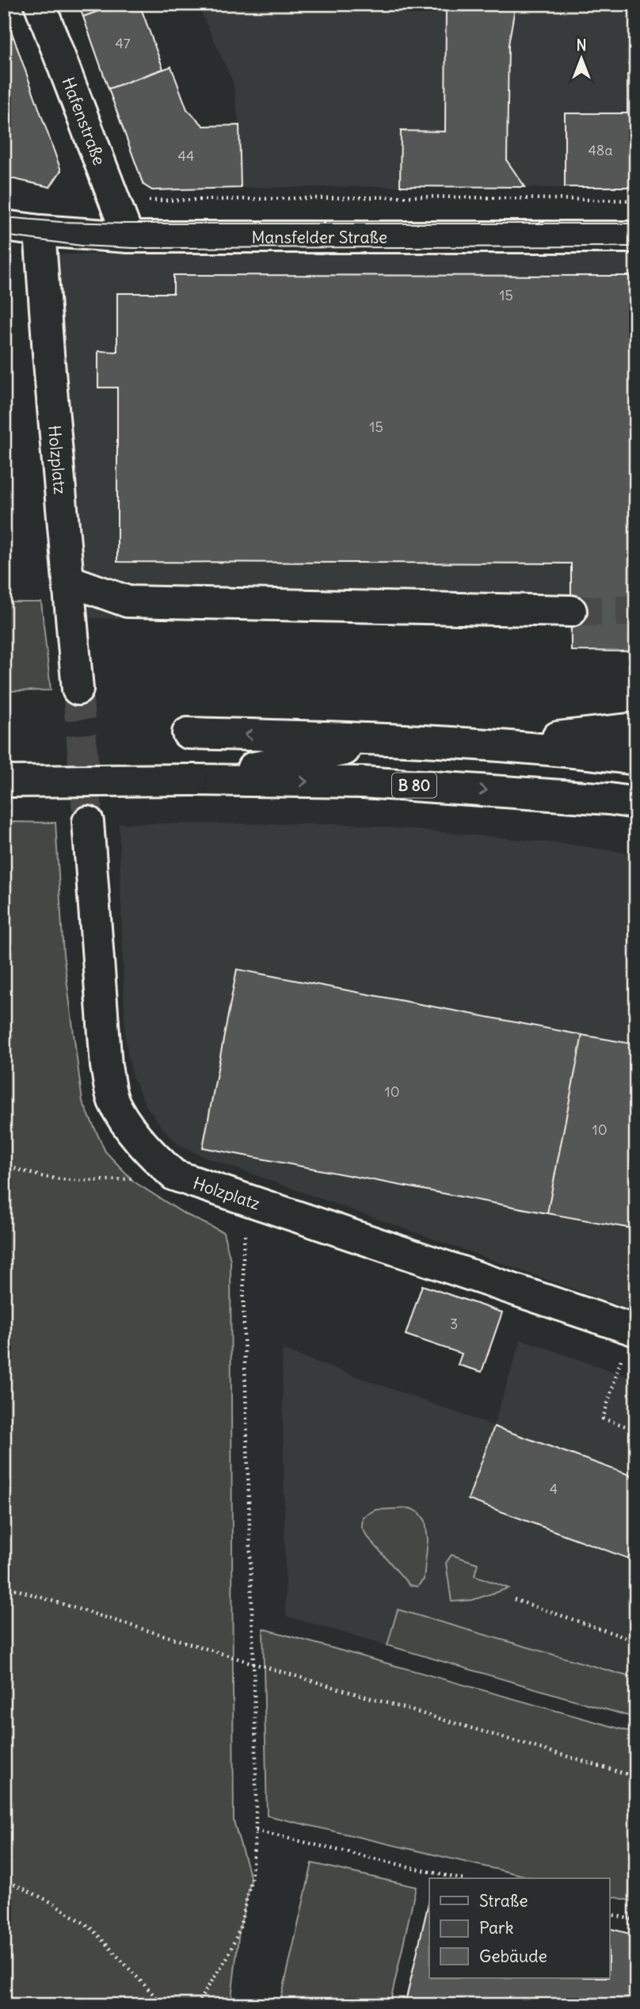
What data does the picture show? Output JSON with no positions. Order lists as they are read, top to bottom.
{
  "streets": {
    "street": [
      "Hafenstraße",
      "Mansfelder Straße",
      "Holzplatz",
      "B 80"
    ]
  },
  "crossings": [
    ["Hafenstraße", "Mansfelder Straße"],
    ["Mansfelder Straße", "Holzplatz"]
  ],
  "house_numbers": [
    "47",
    "48a",
    "44",
    "15",
    "15",
    "10",
    "10",
    "3",
    "4"
  ],
  "legend": ["Straße", "Park", "Gebäude"],
  "north": "top"
}
